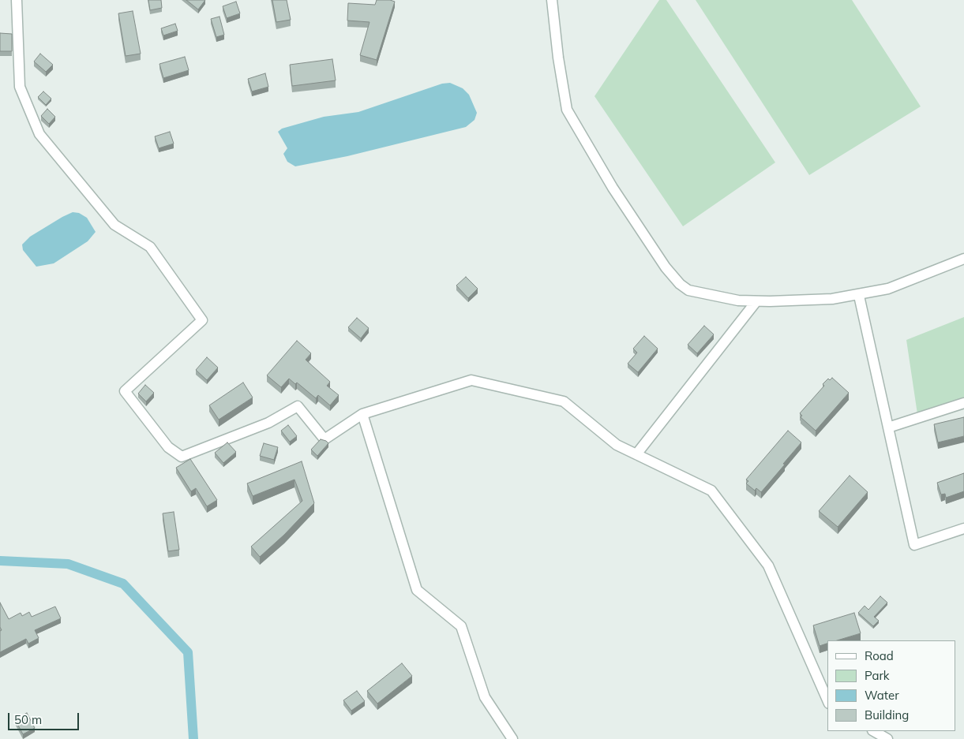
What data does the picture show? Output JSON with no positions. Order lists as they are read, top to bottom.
{
  "legend": [
    "Road",
    "Park",
    "Water",
    "Building"
  ],
  "scale_bar": "50 m"
}
